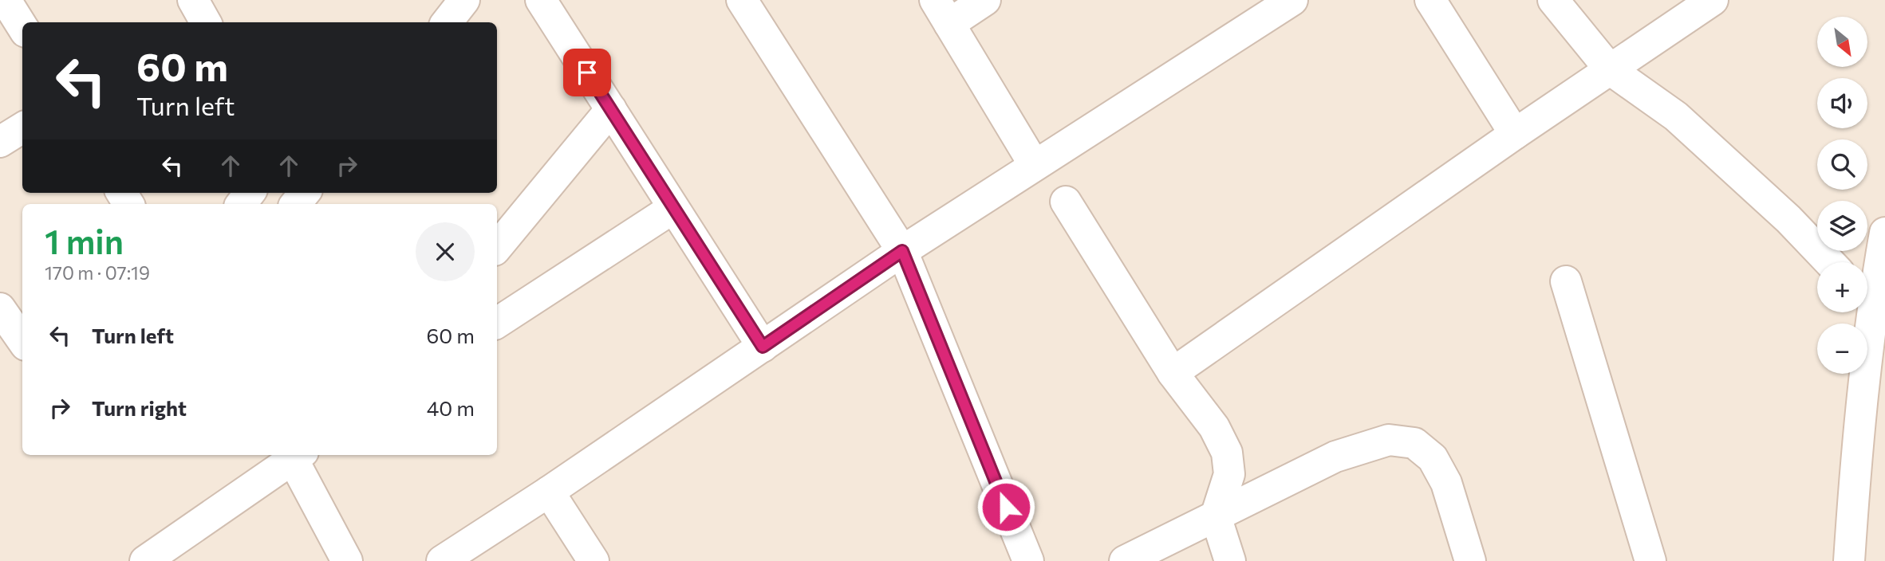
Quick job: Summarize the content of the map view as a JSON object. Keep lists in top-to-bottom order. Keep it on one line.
{"north":"bottom right","page":{"map_buttons":["+","−"],"turn":["60 m","Turn left"],"heading":["1 min","170 m · 07:19"],"list":[{"name":"Turn left","value":"60 m"},{"name":"Turn right","value":"40 m"}]}}
